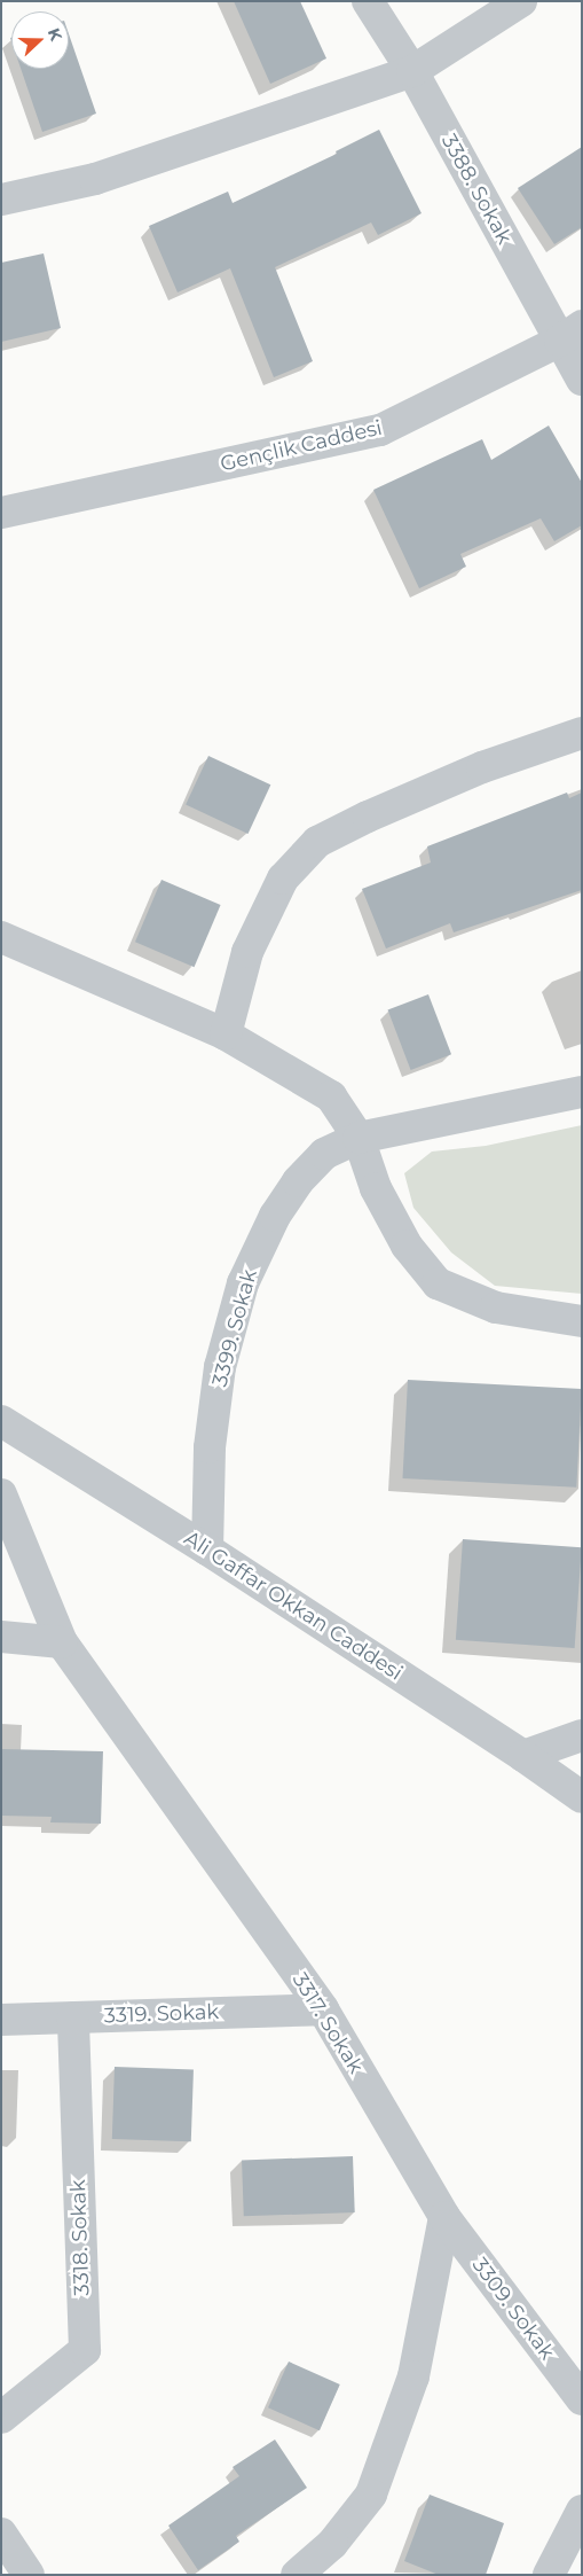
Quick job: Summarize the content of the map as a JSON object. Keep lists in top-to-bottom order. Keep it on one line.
{"streets":{"street":["3388. Sokak","Gençlik Caddesi","3399. Sokak","Ali Gaffar Okkan Caddesi","3319. Sokak","3317. Sokak","3318. Sokak","3309. Sokak"]},"crossings":[["3388. Sokak","Gençlik Caddesi"],["3399. Sokak","Ali Gaffar Okkan Caddesi"],["3319. Sokak","3317. Sokak"],["3319. Sokak","3318. Sokak"],["3317. Sokak","3309. Sokak"]],"north":"right"}
